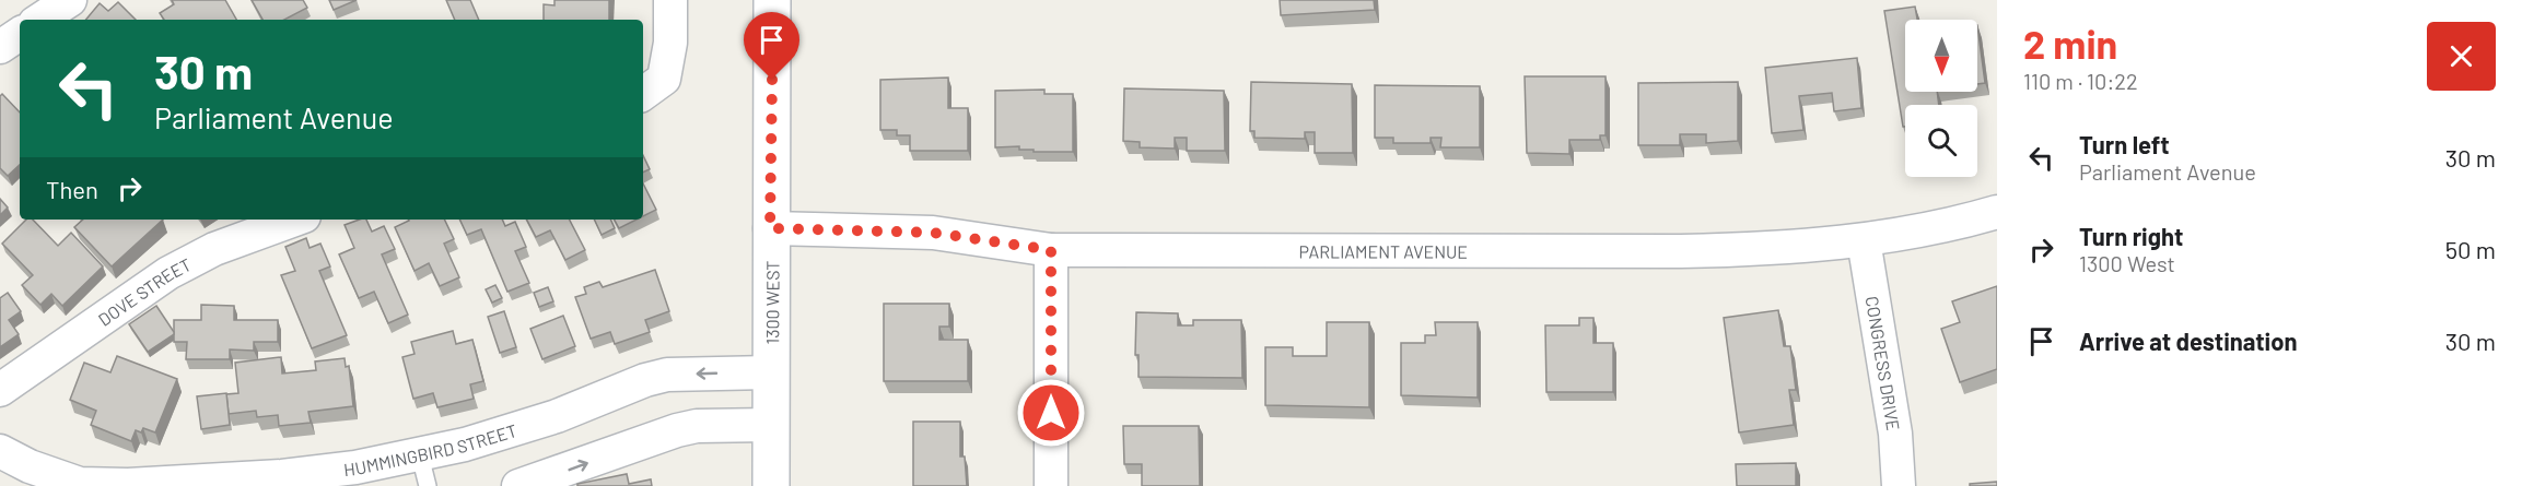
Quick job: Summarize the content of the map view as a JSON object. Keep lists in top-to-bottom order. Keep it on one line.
{"streets":{"street":["PARLIAMENT AVENUE","DOVE STREET","1300 WEST","CONGRESS DRIVE","HUMMINGBIRD STREET"]},"crossings":[["PARLIAMENT AVENUE","1300 WEST"],["PARLIAMENT AVENUE","CONGRESS DRIVE"],["1300 WEST","HUMMINGBIRD STREET"]],"north":"bottom","page":{"heading":["2 min","110 m · 10:22"],"turn":["30 m","Parliament Avenue"],"list":[{"name":"Turn left","note":"Parliament Avenue","value":"30 m"},{"name":"Turn right","note":"1300 West","value":"50 m"},{"name":"Arrive at destination","value":"30 m"}],"then":"Then"}}
